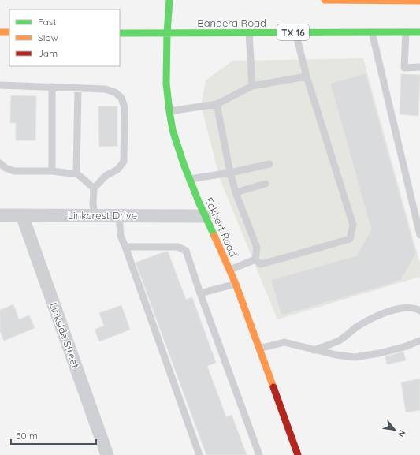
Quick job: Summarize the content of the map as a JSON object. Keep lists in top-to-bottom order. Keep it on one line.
{"streets":{"main road":["Bandera Road","TX 16","Eckhert Road"],"street":["Linkcrest Drive","Linkside Street"]},"crossings":[["Bandera Road","Eckhert Road"],["Linkcrest Drive","Eckhert Road"],["Linkcrest Drive","Linkside Street"]],"legend":["Fast","Slow","Jam"],"scale_bar":"50 m","north":"bottom right"}
